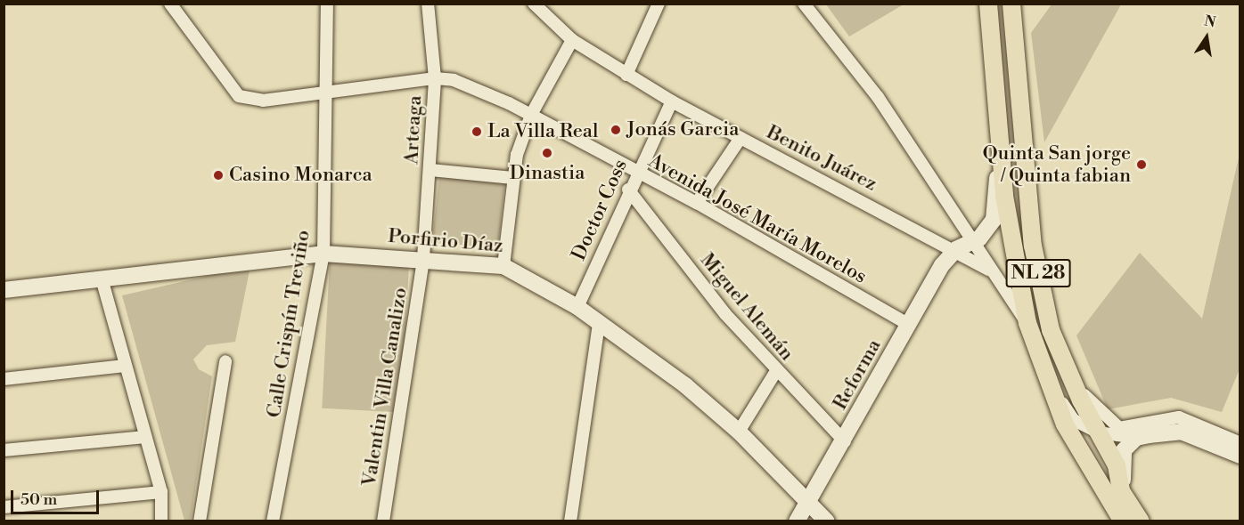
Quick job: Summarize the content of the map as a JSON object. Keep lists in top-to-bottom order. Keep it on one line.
{"streets":{"main road":["NL 28"],"street":["Arteaga","Benito Juárez","Doctor Coss","Avenida José María Morelos","Porfirio Díaz","Miguel Alemán","Calle Crispín Treviño","Reforma","Valentin Villa Canalizo"]},"crossings":[["Arteaga","Avenida José María Morelos"],["Arteaga","Porfirio Díaz"],["Arteaga","Valentin Villa Canalizo"],["Benito Juárez","Doctor Coss"],["Benito Juárez","Reforma"],["Doctor Coss","Avenida José María Morelos"],["Doctor Coss","Porfirio Díaz"],["Doctor Coss","Miguel Alemán"],["Avenida José María Morelos","Calle Crispín Treviño"],["Avenida José María Morelos","Reforma"],["Porfirio Díaz","Calle Crispín Treviño"],["Porfirio Díaz","Reforma"],["Porfirio Díaz","Valentin Villa Canalizo"],["NL 28","Reforma"],["Miguel Alemán","Reforma"]],"places":["Jonás Garcia","La Villa Real","Dinastia","Quinta San jorge / Quinta fabian","Casino Monarca"],"scale_bar":"50 m","north":"top"}
